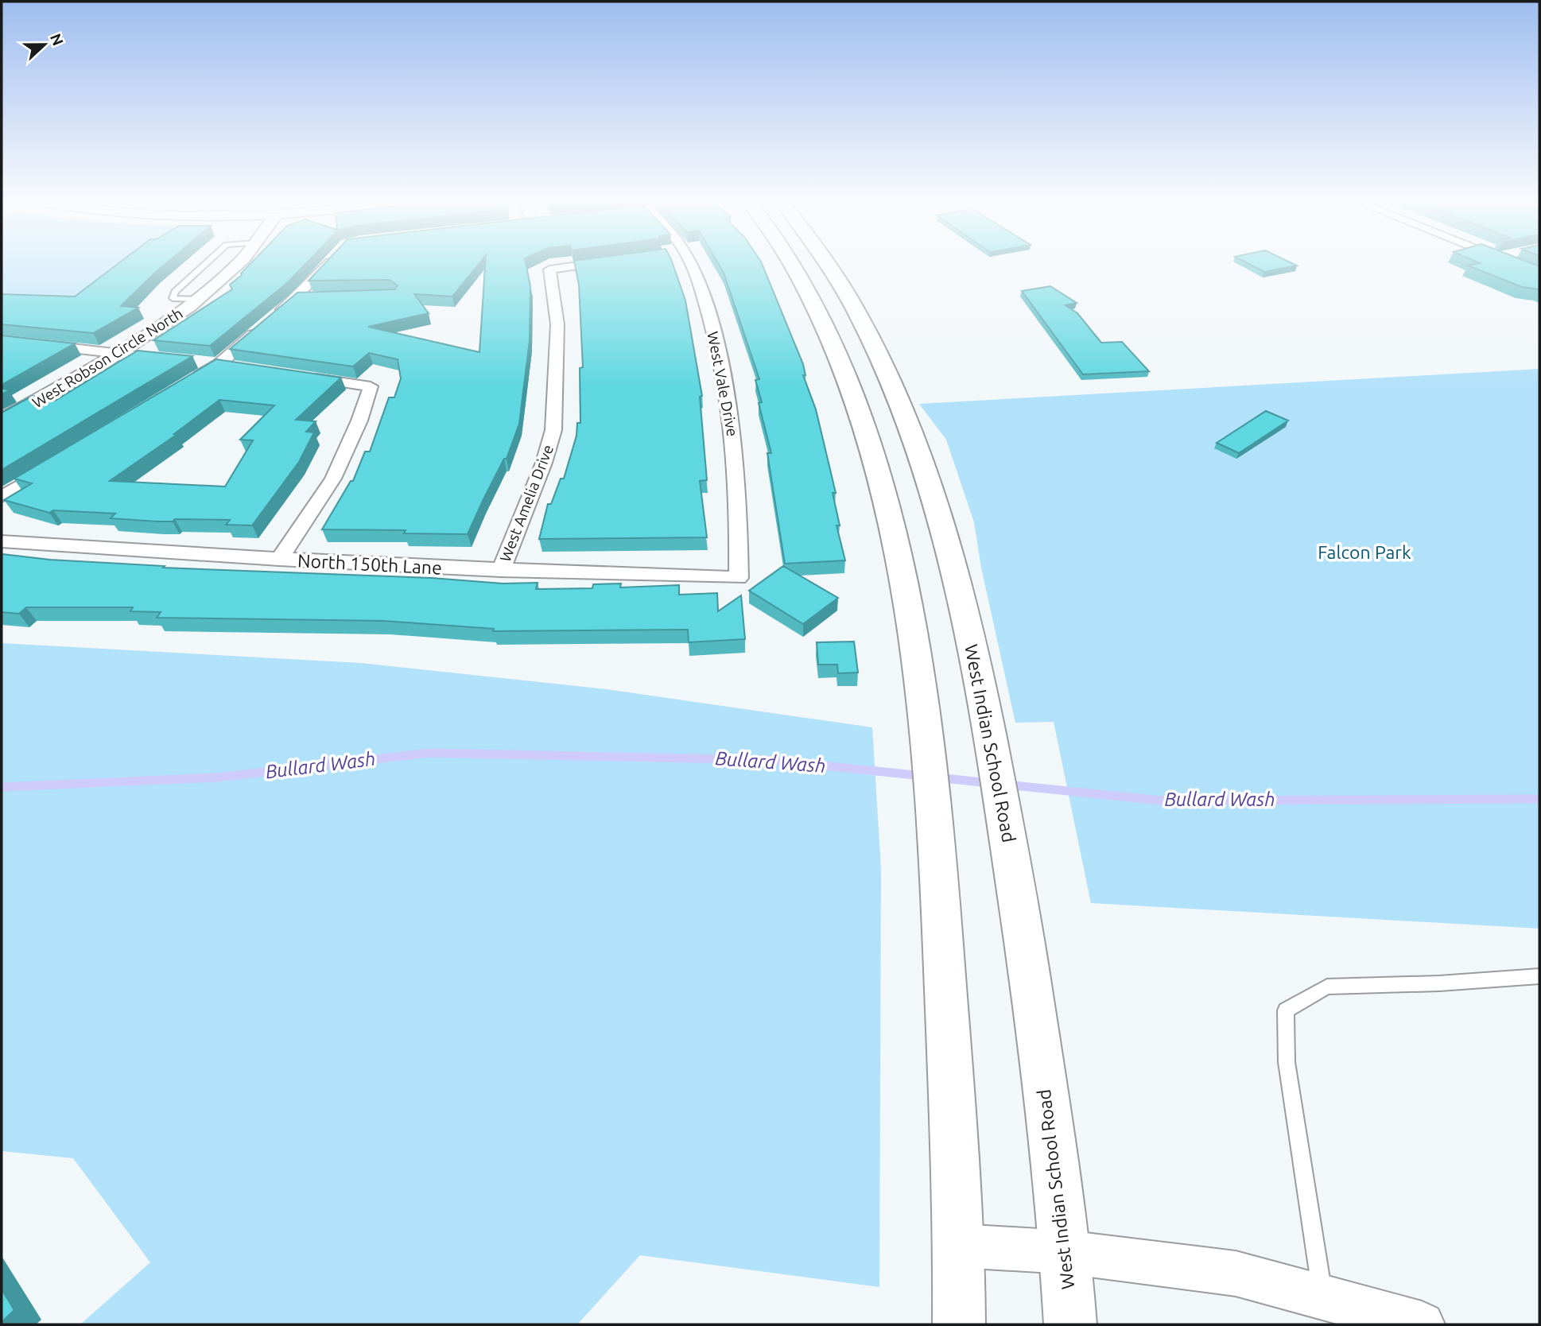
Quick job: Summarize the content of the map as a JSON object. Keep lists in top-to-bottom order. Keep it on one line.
{"streets":{"main road":["West Indian School Road"],"street":["West Robson Circle North","West Vale Drive","West Amelia Drive","North 150th Lane"]},"crossings":[["West Vale Drive","North 150th Lane"],["West Amelia Drive","North 150th Lane"]],"water":["Bullard Wash"],"parks":["Falcon Park"],"north":"right"}
